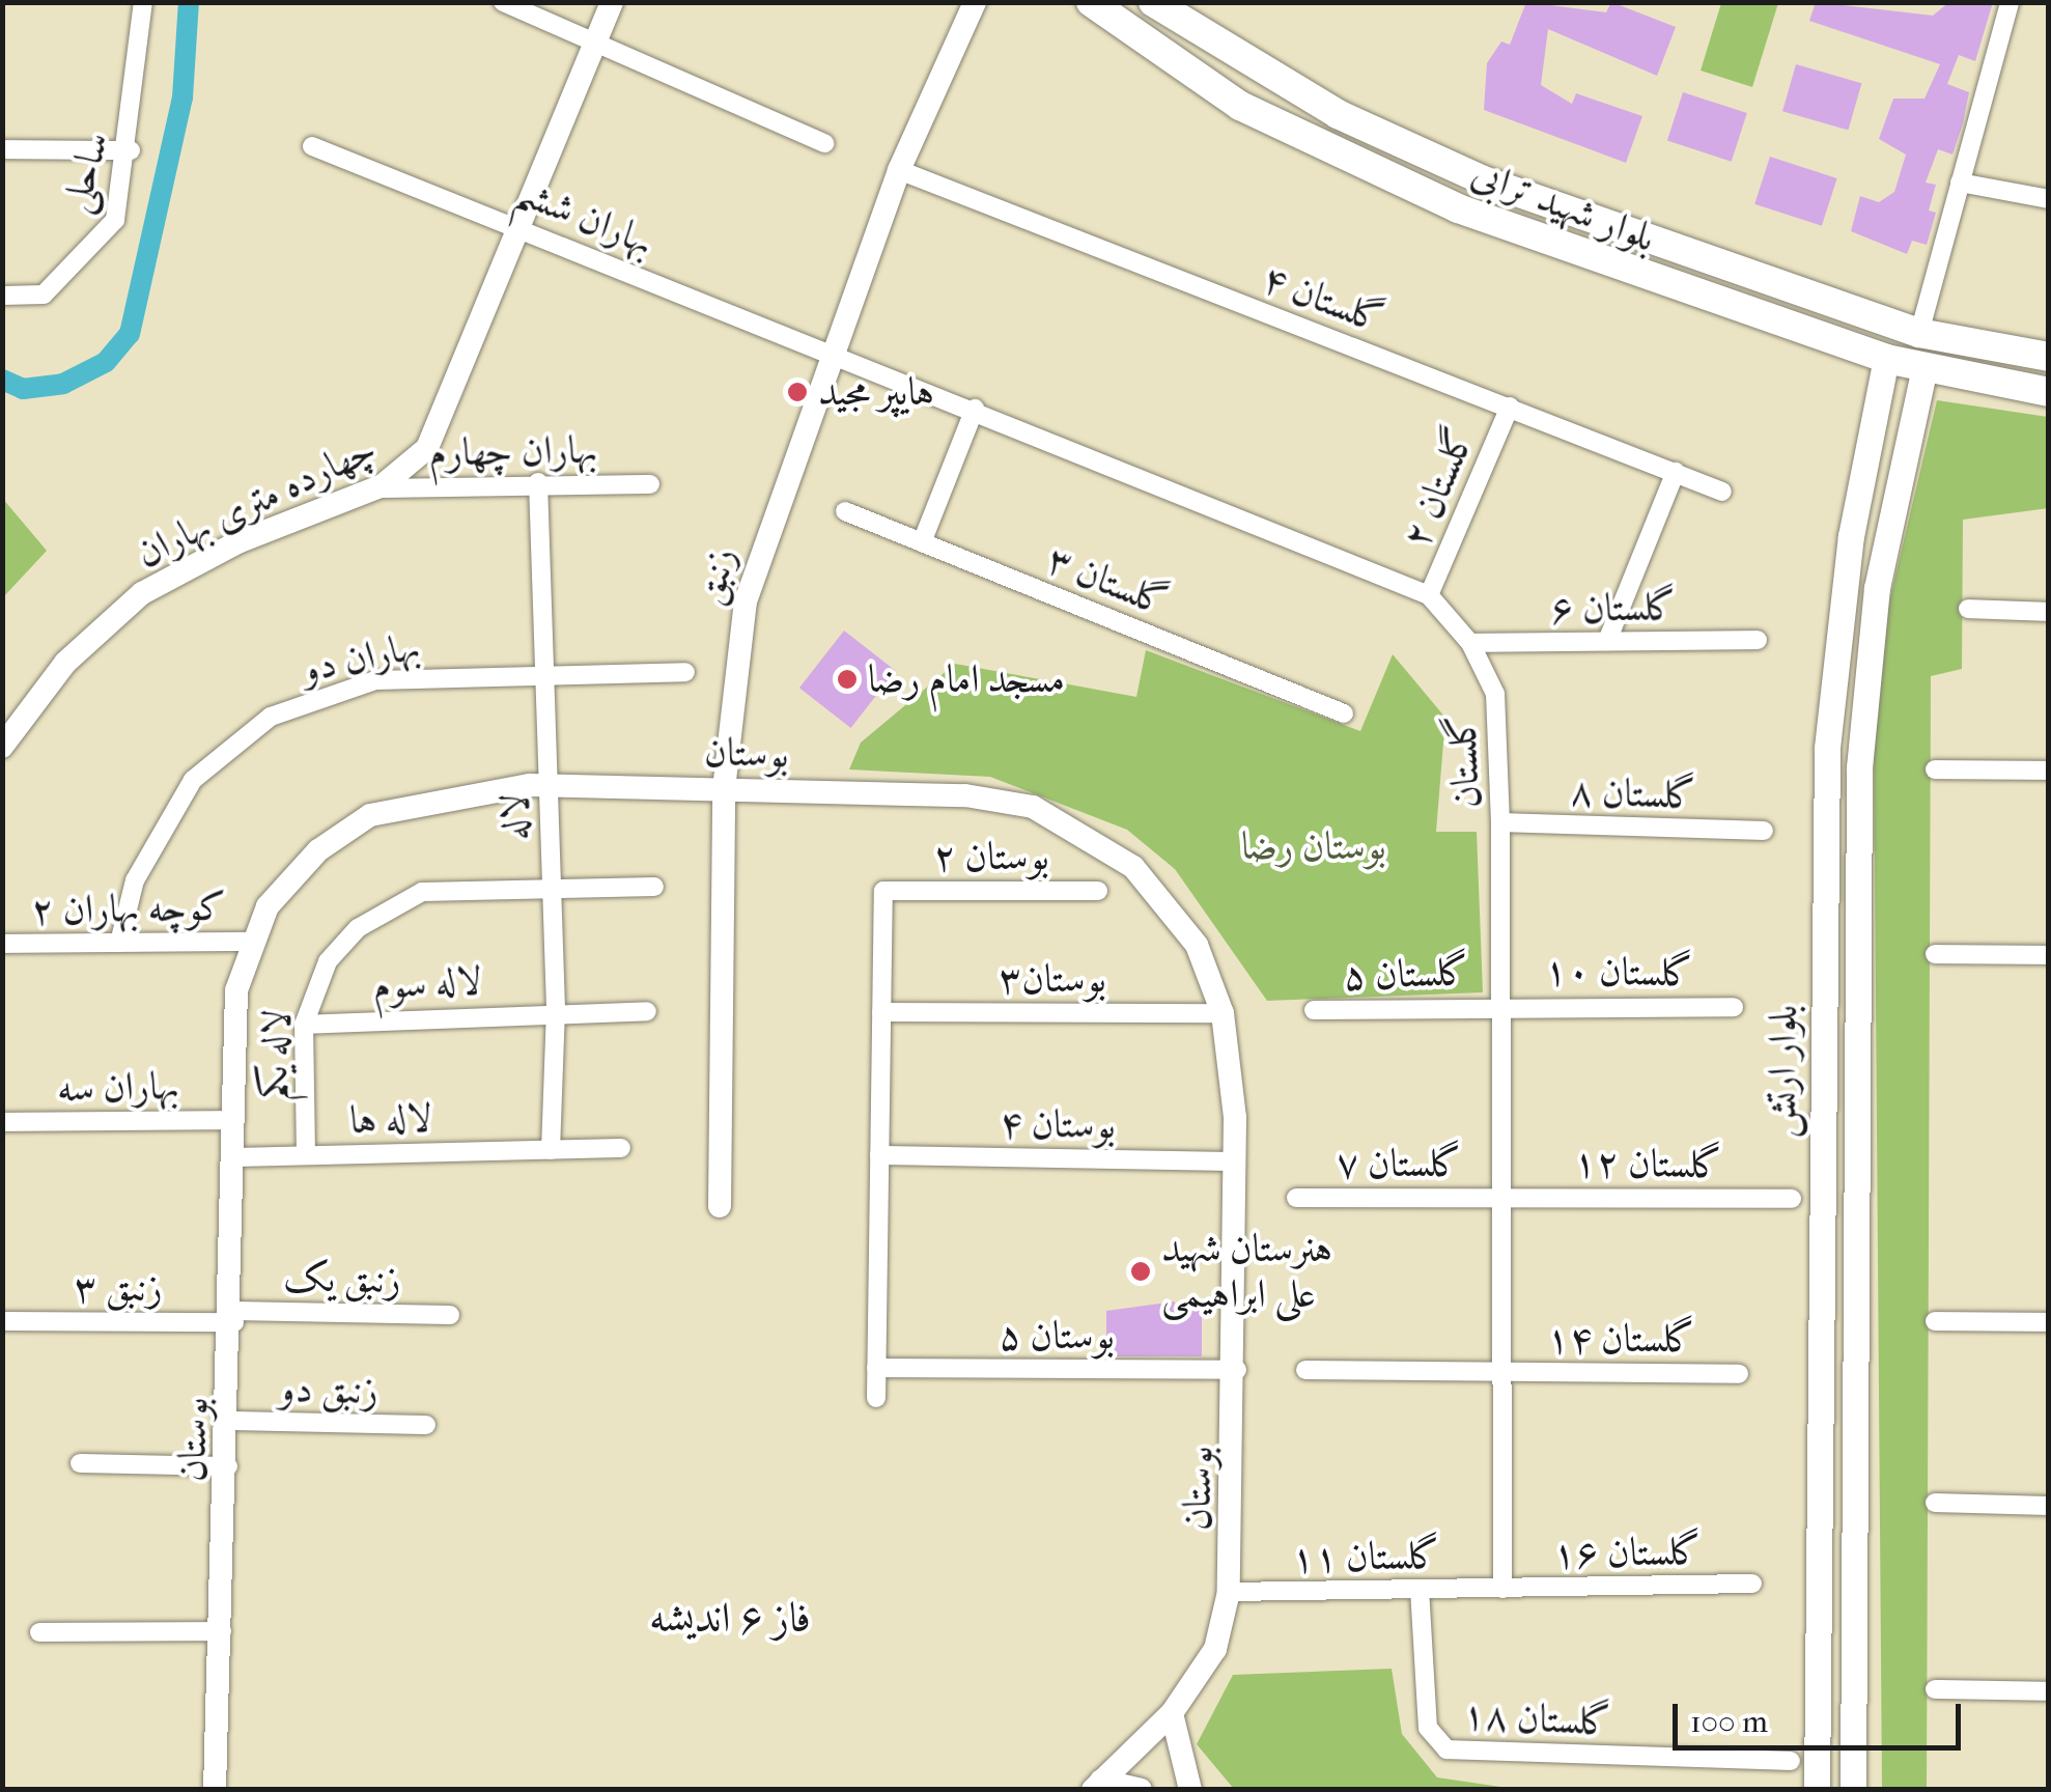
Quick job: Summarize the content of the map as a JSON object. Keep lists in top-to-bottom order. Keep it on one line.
{"streets":{"main road":["بلوار شهید ترابی","بلوار ارتش"],"street":["ساحلی","بهاران ششم","گلستان ۴","بهاران چهارم","گلستان ۲","چهارده متری بهاران","زنبق","گلستان ۳","گلستان ۶","بهاران دو","بوستان","گلستان","گلستان ۸","لاله","بوستان ۲","کوچه بهاران ۲","گلستان ۱۰","گلستان ۵","بوستان۳","لاله سوم","لاله یکم","بهاران سه","لاله ها","بوستان ۴","گلستان ۷","گلستان ۱۲","زنبق یک","زنبق ۳","بوستان ۵","گلستان ۱۴","زنبق دو","گلستان ۱۶","گلستان ۱۱","گلستان ۱۸"]},"crossings":[["بلوار شهید ترابی","بلوار ارتش"],["بهاران ششم","چهارده متری بهاران"],["بهاران ششم","زنبق"],["بهاران ششم","گلستان"],["گلستان ۴","گلستان ۲"],["گلستان ۴","زنبق"],["بهاران چهارم","چهارده متری بهاران"],["بهاران چهارم","لاله"],["گلستان ۲","گلستان"],["زنبق","بوستان"],["زنبق","گلستان"],["گلستان ۶","گلستان"],["بهاران دو","لاله"],["بهاران دو","کوچه بهاران ۲"],["بوستان","لاله"],["بوستان","کوچه بهاران ۲"],["بوستان","بوستان۳"],["بوستان","بهاران سه"],["بوستان","لاله ها"],["بوستان","بوستان ۴"],["بوستان","زنبق یک"],["بوستان","زنبق ۳"],["بوستان","بوستان ۵"],["بوستان","زنبق دو"],["بوستان","گلستان ۱۱"],["گلستان","گلستان ۸"],["گلستان","گلستان ۱۰"],["گلستان","گلستان ۵"],["گلستان","گلستان ۷"],["گلستان","گلستان ۱۲"],["گلستان","گلستان ۱۴"],["گلستان","گلستان ۱۶"],["گلستان","گلستان ۱۱"],["لاله","لاله سوم"],["لاله","لاله یکم"],["لاله","لاله ها"],["بوستان ۲","بوستان۳"],["گلستان ۱۰","گلستان ۵"],["لاله سوم","لاله یکم"],["لاله یکم","لاله ها"],["بلوار ارتش","گلستان ۱۲"],["گلستان ۷","گلستان ۱۲"],["زنبق یک","زنبق ۳"],["گلستان ۱۶","گلستان ۱۱"],["گلستان ۱۱","گلستان ۱۸"]],"districts":["فاز ۶ اندیشه"],"parks":["بوستان رضا"],"places":["هایپر مجید","مسجد امام رضا","هنرستان شهید علی ابراهیمی"],"scale_bar":"100 m"}
